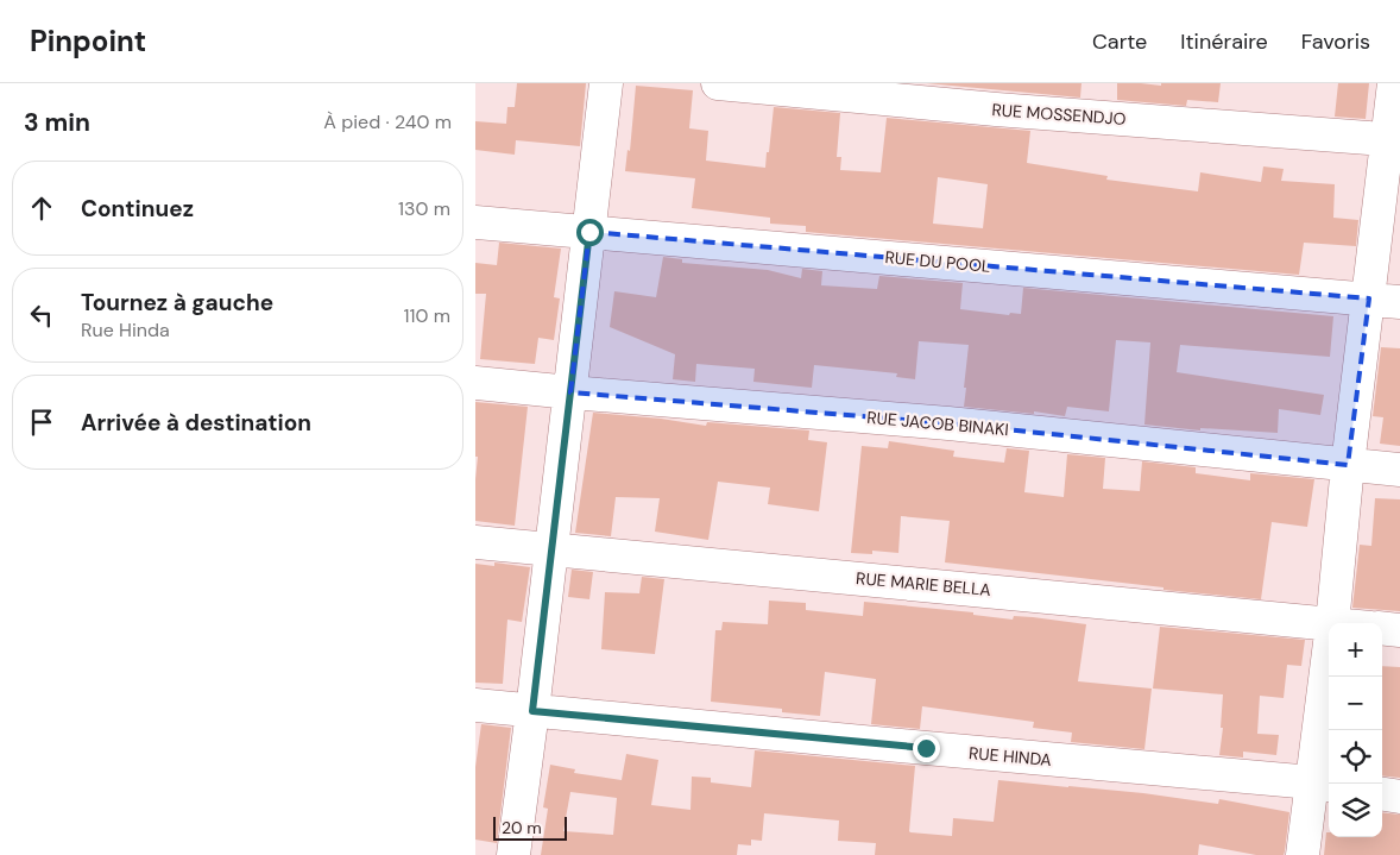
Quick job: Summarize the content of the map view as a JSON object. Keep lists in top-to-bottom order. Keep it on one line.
{"streets":{"street":["RUE MOSSENDJO","RUE DU POOL","RUE JACOB BINAKI","RUE MARIE BELLA","RUE HINDA"]},"scale_bar":"20 m","page":{"header":"Pinpoint","nav":["Carte","Itinéraire","Favoris"],"heading":["3 min","À pied · 240 m"],"list":[["Continuez","130 m"],["Tournez à gauche","Rue Hinda","110 m"],"Arrivée à destination"],"map_buttons":["+","−"],"scale":"20 m"}}
